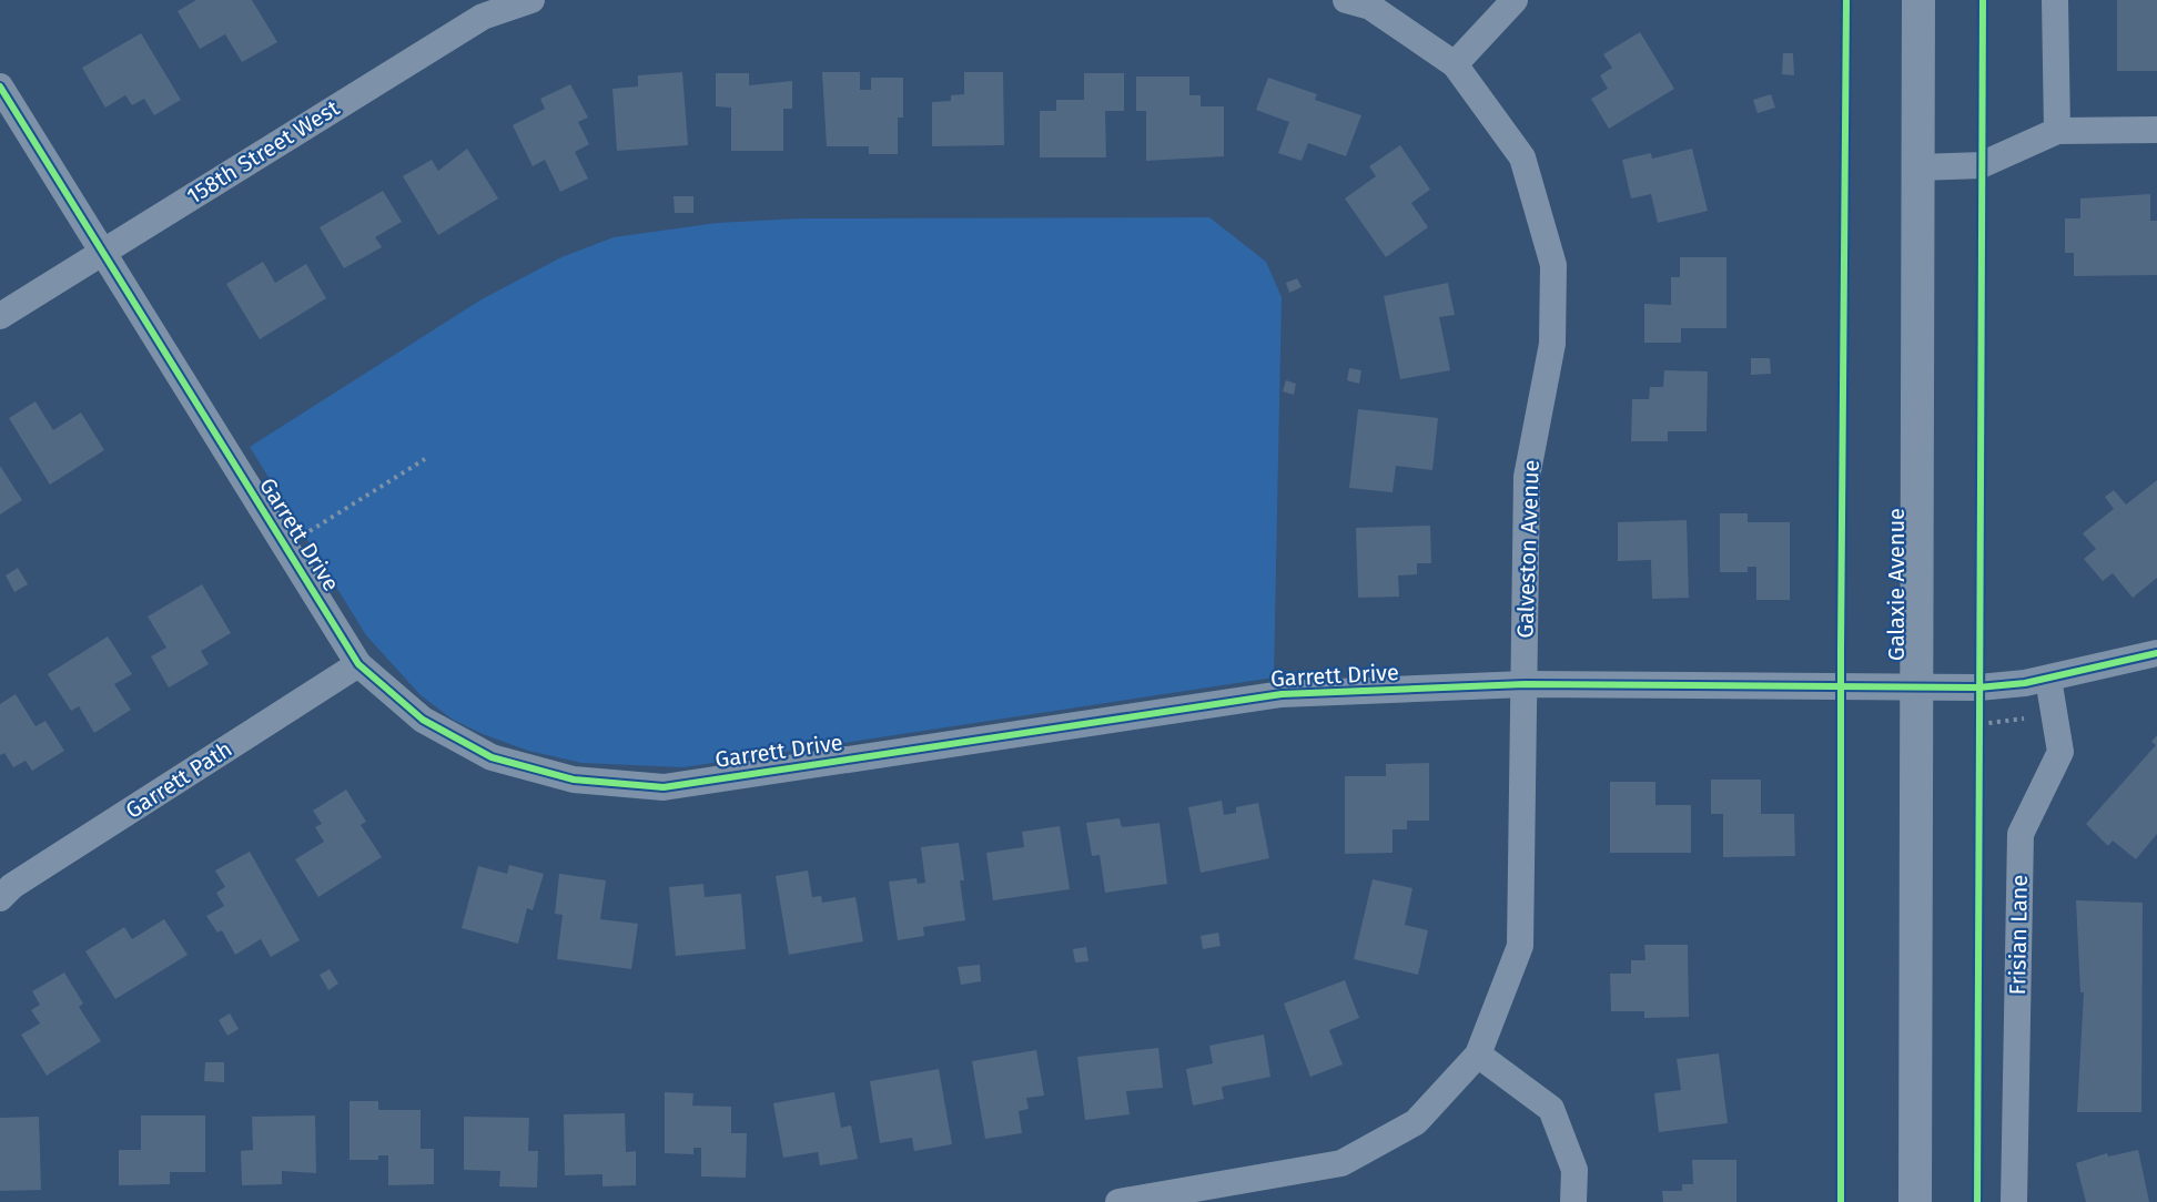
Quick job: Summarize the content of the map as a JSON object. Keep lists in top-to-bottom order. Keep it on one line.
{"streets":{"street":["158th Street West","Garrett Drive","Galveston Avenue","Galaxie Avenue","Garrett Path","Frisian Lane"]},"crossings":[["158th Street West","Garrett Drive"],["Garrett Drive","Galveston Avenue"],["Garrett Drive","Galaxie Avenue"],["Garrett Drive","Garrett Path"]]}
